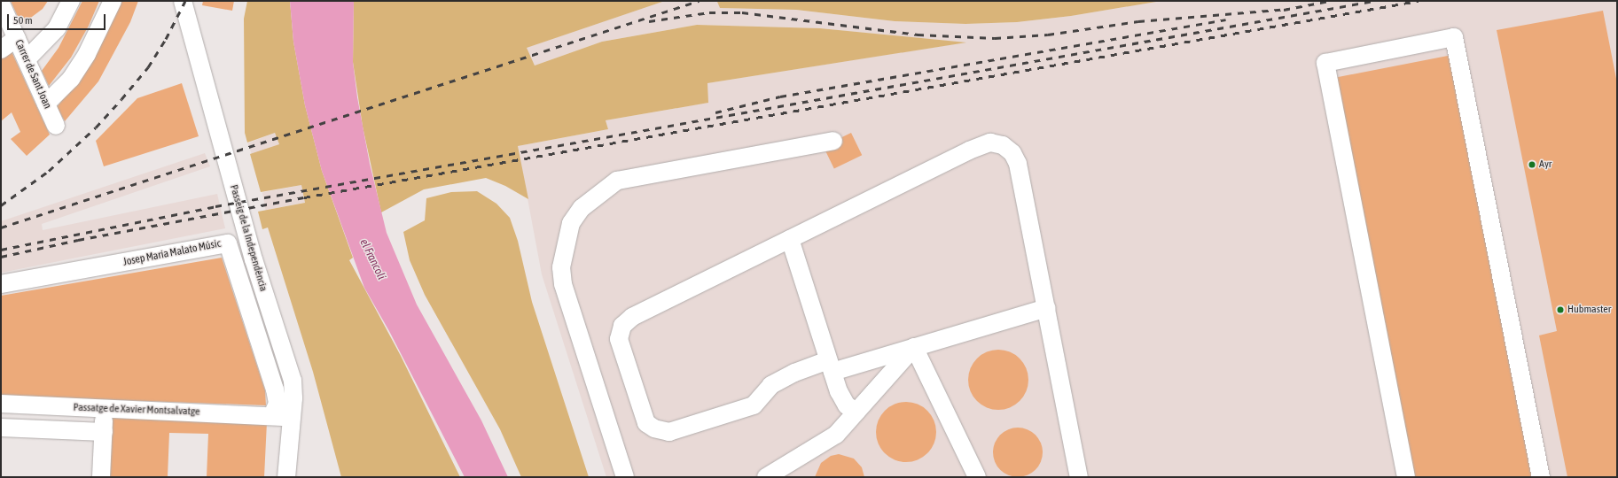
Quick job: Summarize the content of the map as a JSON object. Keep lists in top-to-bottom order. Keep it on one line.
{"streets":{"street":["Carrer de Sant Joan","Passeig de la Independència","Josep Maria Malato Músic","Passatge de Xavier Montsalvatge"]},"crossings":[["Passeig de la Independència","Passatge de Xavier Montsalvatge"],["Josep Maria Malato Músic","Passatge de Xavier Montsalvatge"]],"water":["el Francolí"],"places":["Ayr","Hubmaster"],"scale_bar":"50 m"}
